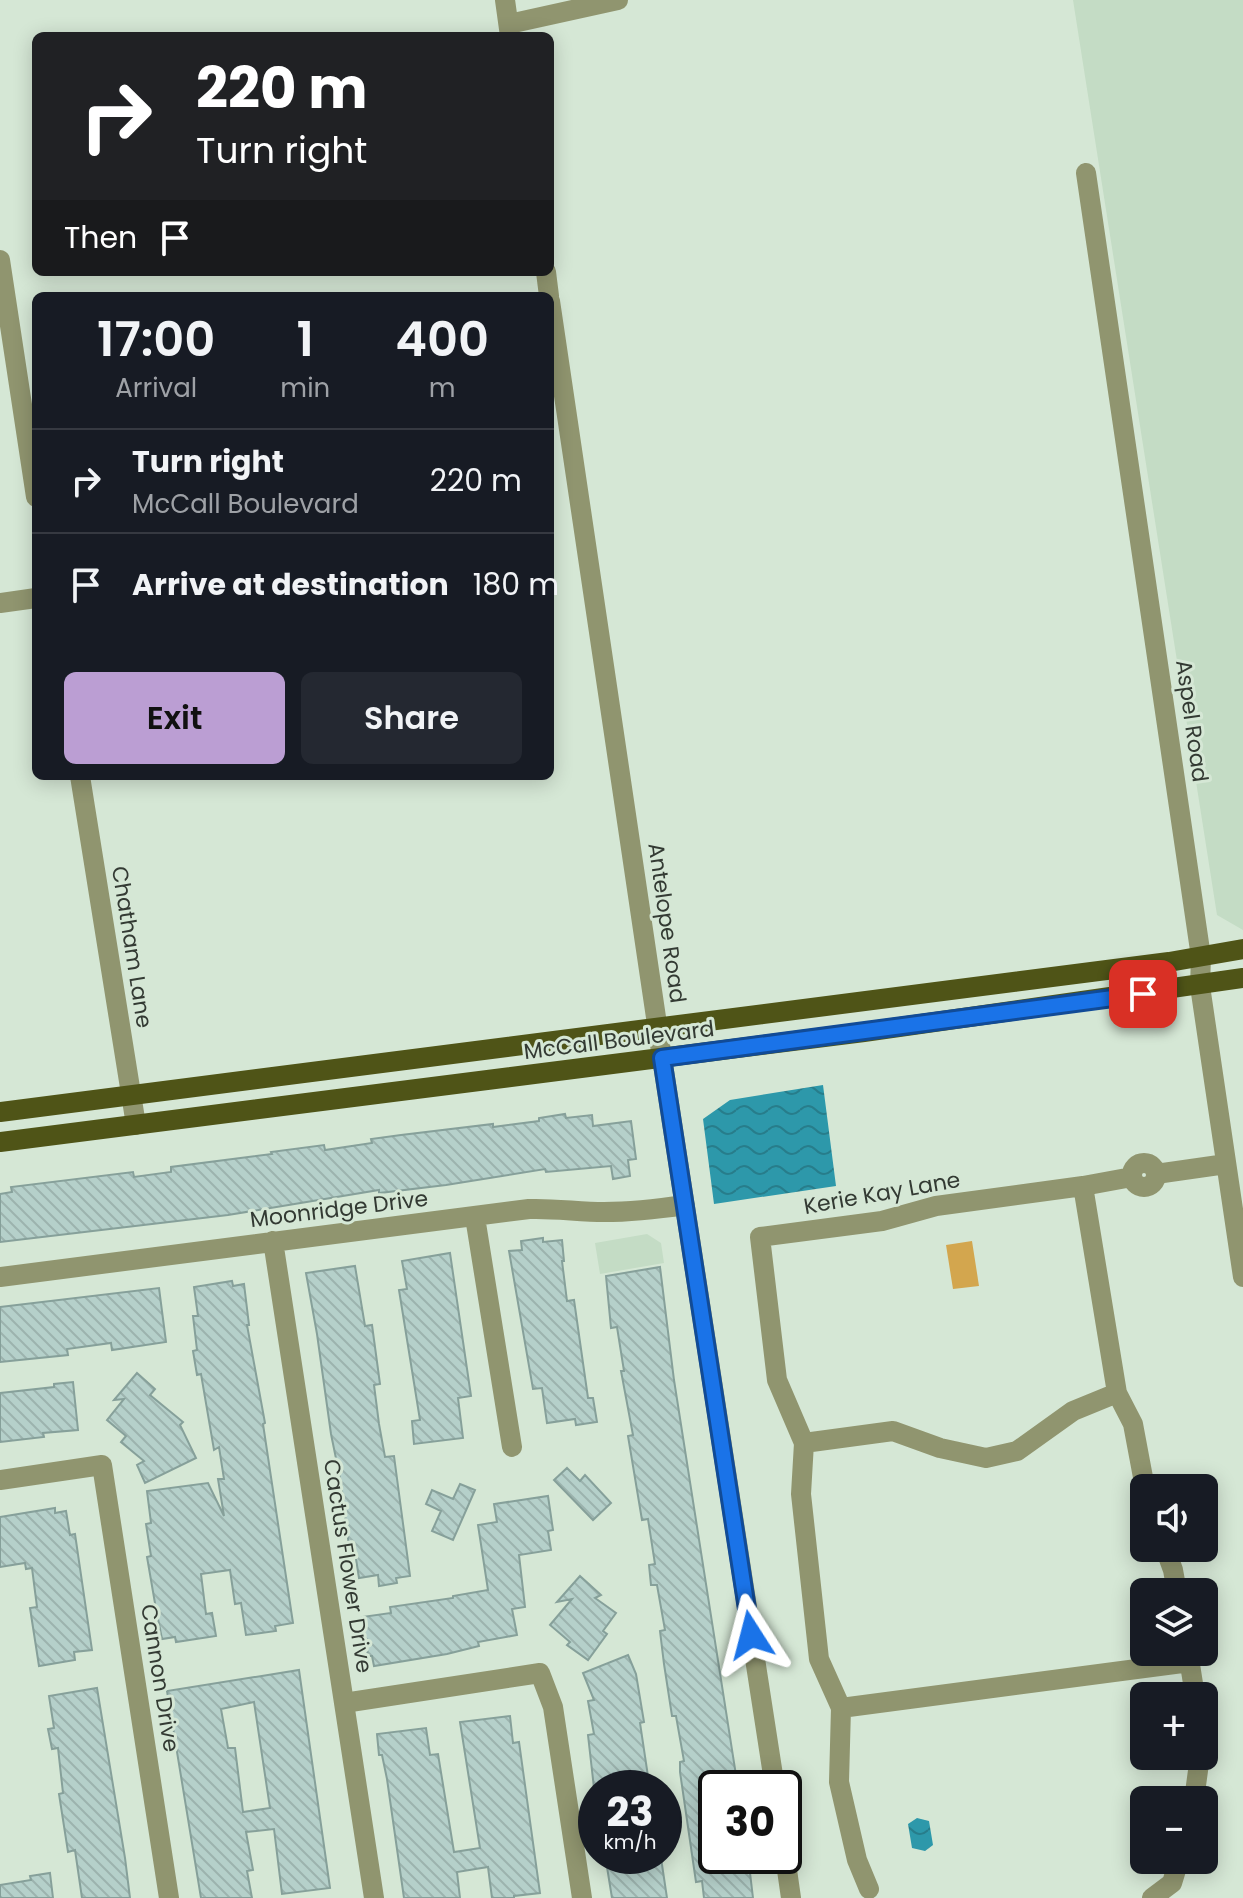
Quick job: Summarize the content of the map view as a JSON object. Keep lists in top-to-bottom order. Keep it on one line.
{"streets":{"main road":["McCall Boulevard"],"street":["Aspel Road","Antelope Road","Chatham Lane","Kerie Kay Lane","Moonridge Drive","Cactus Flower Drive","Cannon Drive"]},"crossings":[["Aspel Road","McCall Boulevard"],["Antelope Road","McCall Boulevard"],["Antelope Road","Moonridge Drive"],["Chatham Lane","McCall Boulevard"],["Moonridge Drive","Cactus Flower Drive"]],"page":{"turn":["220 m","Turn right"],"then":"Then","eta":["17:00","Arrival","1","min","400","m"],"list":[{"name":"Turn right","note":"McCall Boulevard","value":"220 m"},{"name":"Arrive at destination","value":"180 m"}],"buttons":["Exit","Share"],"map_buttons":["+","−"],"speed":"23 km/h","limit":"30"}}
